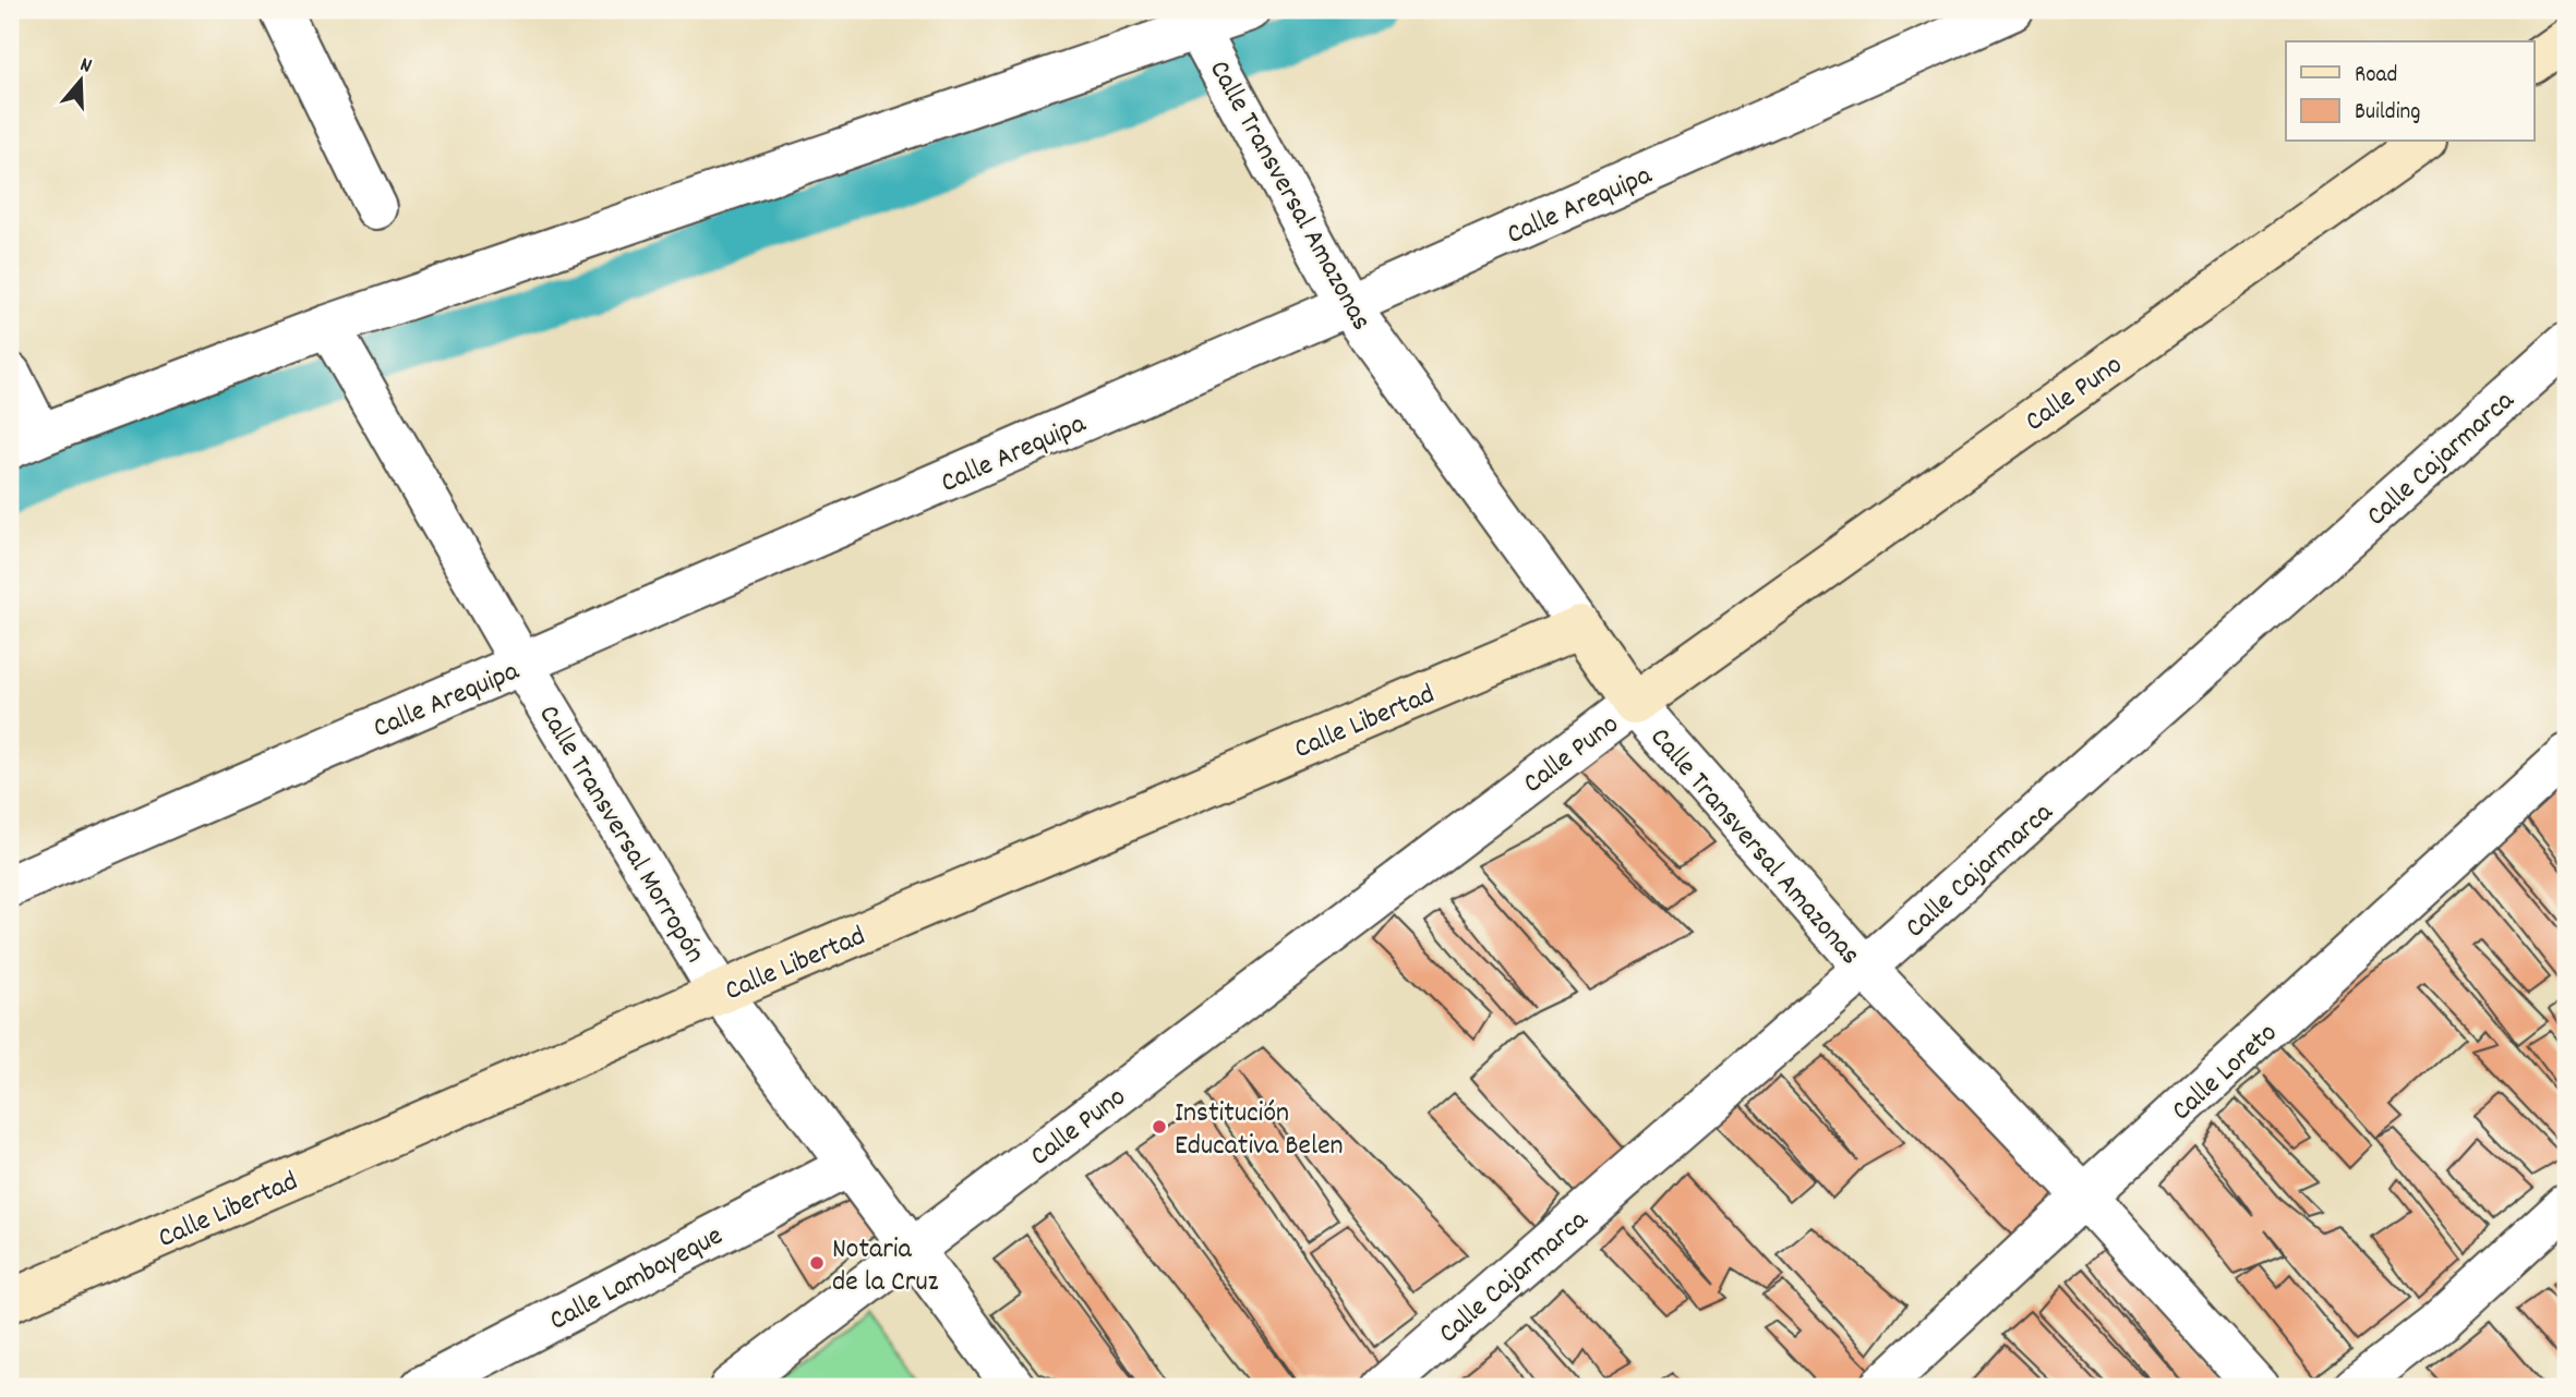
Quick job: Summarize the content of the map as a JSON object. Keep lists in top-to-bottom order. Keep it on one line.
{"streets":{"main road":["Calle Transversal Amazonas","Calle Puno","Calle Libertad"],"street":["Calle Arequipa","Calle Cajarmarca","Calle Transversal Morropón","Calle Loreto","Calle Lambayeque"]},"crossings":[["Calle Transversal Amazonas","Calle Arequipa"],["Calle Transversal Amazonas","Calle Puno"],["Calle Transversal Amazonas","Calle Cajarmarca"],["Calle Transversal Amazonas","Calle Libertad"],["Calle Transversal Amazonas","Calle Loreto"],["Calle Arequipa","Calle Transversal Morropón"],["Calle Puno","Calle Transversal Morropón"],["Calle Libertad","Calle Transversal Morropón"],["Calle Transversal Morropón","Calle Lambayeque"]],"places":["Institución Educativa Belen","Notaria de la Cruz"],"legend":["Road","Building"],"north":"top"}
